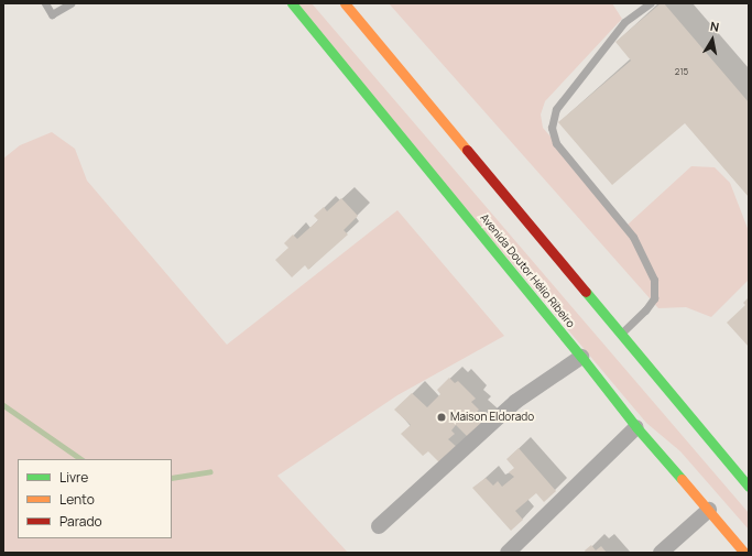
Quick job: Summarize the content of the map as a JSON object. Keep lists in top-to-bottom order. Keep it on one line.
{"streets":{"main road":["Avenida Doutor Hélio Ribeiro"]},"places":["Maison Eldorado"],"house_numbers":["215"],"legend":["Livre","Lento","Parado"],"north":"top"}
